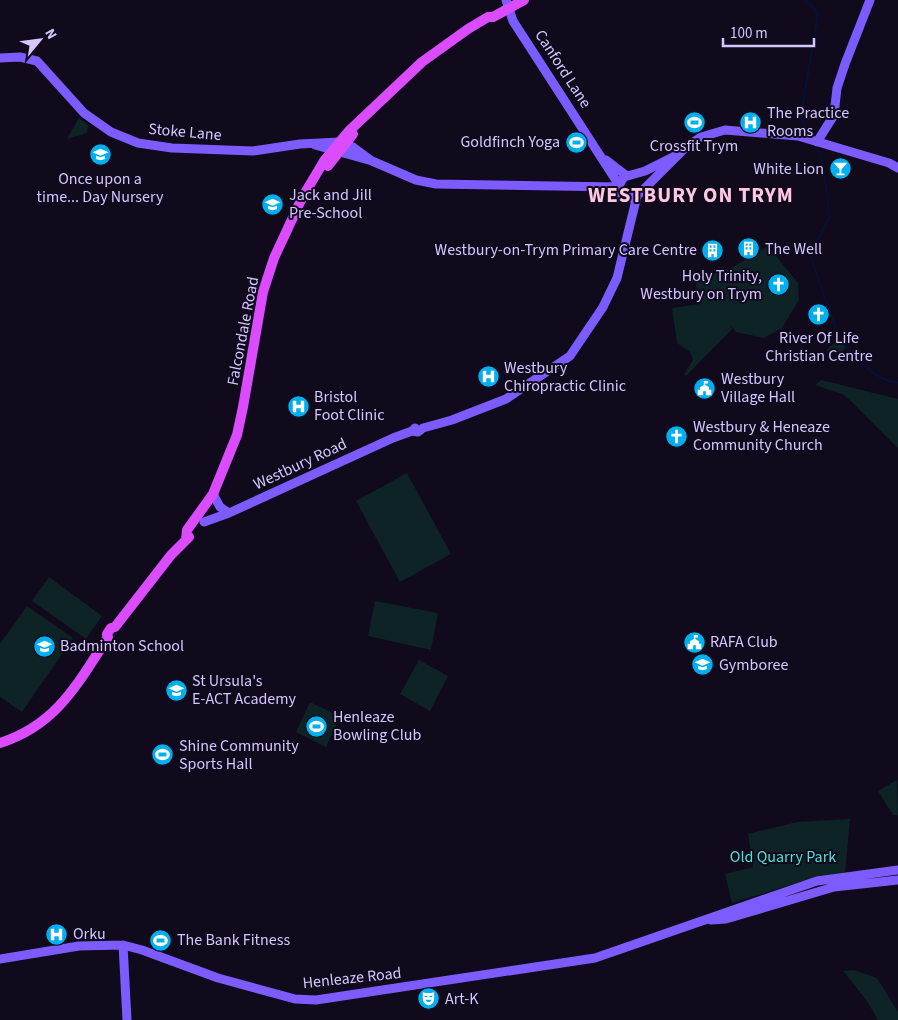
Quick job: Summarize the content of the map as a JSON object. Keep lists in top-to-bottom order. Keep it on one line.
{"streets":{"main road":["Canford Lane","Stoke Lane","Falcondale Road","Westbury Road","Henleaze Road"]},"crossings":[["Canford Lane","Stoke Lane"],["Canford Lane","Falcondale Road"],["Canford Lane","Westbury Road"],["Stoke Lane","Falcondale Road"],["Stoke Lane","Westbury Road"],["Falcondale Road","Westbury Road"]],"districts":["WESTBURY ON TRYM"],"parks":["Old Quarry Park"],"places":{"sports":["Crossfit Trym","Goldfinch Yoga","Henleaze Bowling Club","Shine Community Sports Hall","The Bank Fitness"],"hospital":["The Practice Rooms","Westbury Chiropractic Clinic","Bristol Foot Clinic","Orku"],"school or university":["Once upon a time... Day Nursery","Jack and Jill Pre-School","Badminton School","Gymboree","St Ursula's E-ACT Academy"],"bar":["White Lion"],"building":["The Well","Westbury-on-Trym Primary Care Centre"],"church":["Holy Trinity, Westbury on Trym","River Of Life Christian Centre","Westbury & Heneaze Community Church"],"public building":["Westbury Village Hall","RAFA Club"],"theatre":["Art-K"]},"scale_bar":"100 m","north":"top right"}
